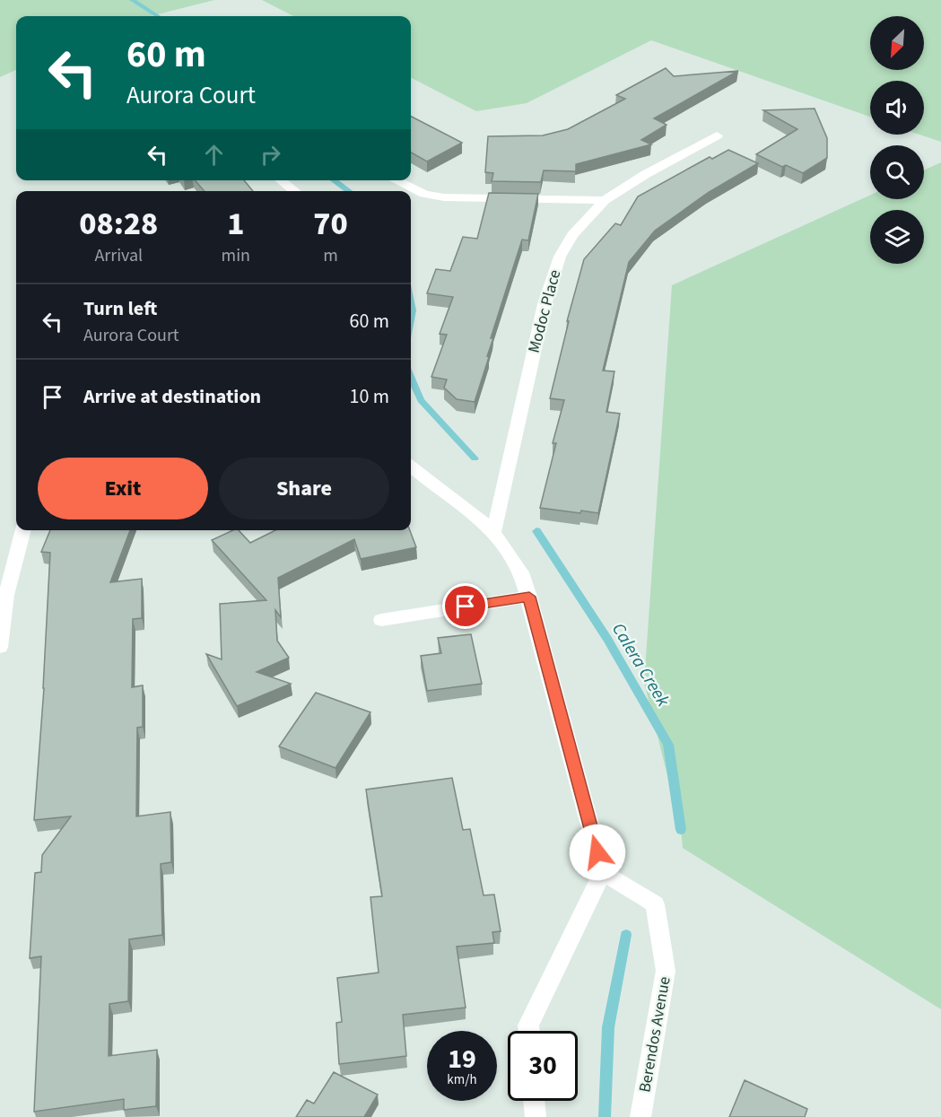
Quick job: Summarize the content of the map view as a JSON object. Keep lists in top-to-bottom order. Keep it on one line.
{"streets":{"street":["Modoc Place","Berendos Avenue"]},"water":["Calera Creek"],"north":"bottom left","page":{"turn":["60 m","Aurora Court"],"eta":["08:28","Arrival","1","min","70","m"],"list":[{"name":"Turn left","note":"Aurora Court","value":"60 m"},{"name":"Arrive at destination","value":"10 m"}],"buttons":["Exit","Share"],"speed":"19 km/h","limit":"30"}}
